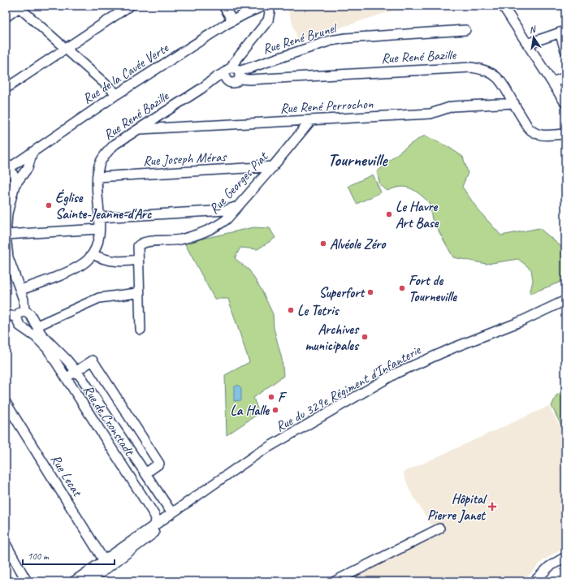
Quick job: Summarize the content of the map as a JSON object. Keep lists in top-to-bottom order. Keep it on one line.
{"streets":{"street":["Rue René Brunel","Rue René Bazille","Rue de la Cavée Verte","Rue René Perrochon","Rue Joseph Méras","Rue Georges Piat","Rue du 329e Régiment d'Infanterie","Rue de Cronstadt","Rue Lecat"]},"crossings":[["Rue René Brunel","Rue René Bazille"],["Rue René Bazille","Rue René Perrochon"],["Rue René Bazille","Rue Joseph Méras"],["Rue René Perrochon","Rue Georges Piat"],["Rue Joseph Méras","Rue Georges Piat"],["Rue du 329e Régiment d'Infanterie","Rue de Cronstadt"],["Rue du 329e Régiment d'Infanterie","Rue Lecat"]],"districts":["Tourneville"],"places":{"other":["Église Sainte-Jeanne-d'Arc","Le Havre Art Base","Alvéole Zéro","Fort de Tourneville","Superfort","Le Tetris","Archives municipales","F","La Halle"],"health":["Hôpital Pierre Janet"]},"scale_bar":"100 m","north":"top"}
